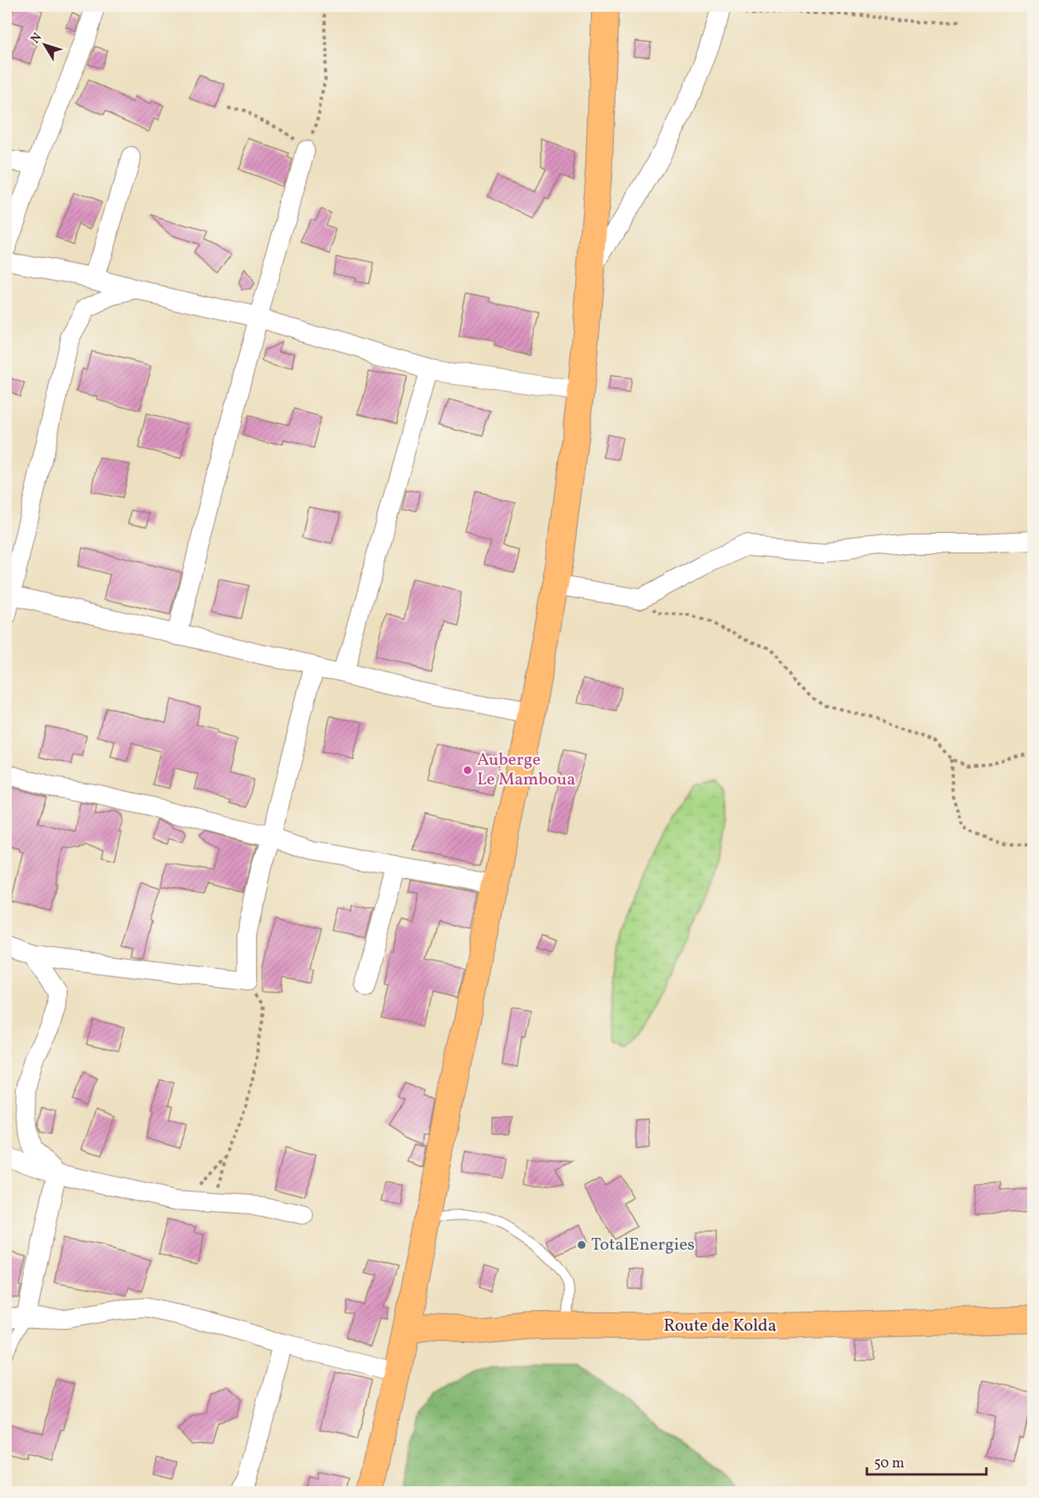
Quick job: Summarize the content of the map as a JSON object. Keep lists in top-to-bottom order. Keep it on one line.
{"streets":{"main road":["Route de Kolda"]},"places":["Auberge Le Mamboua","TotalEnergies"],"scale_bar":"50 m","north":"top left"}
